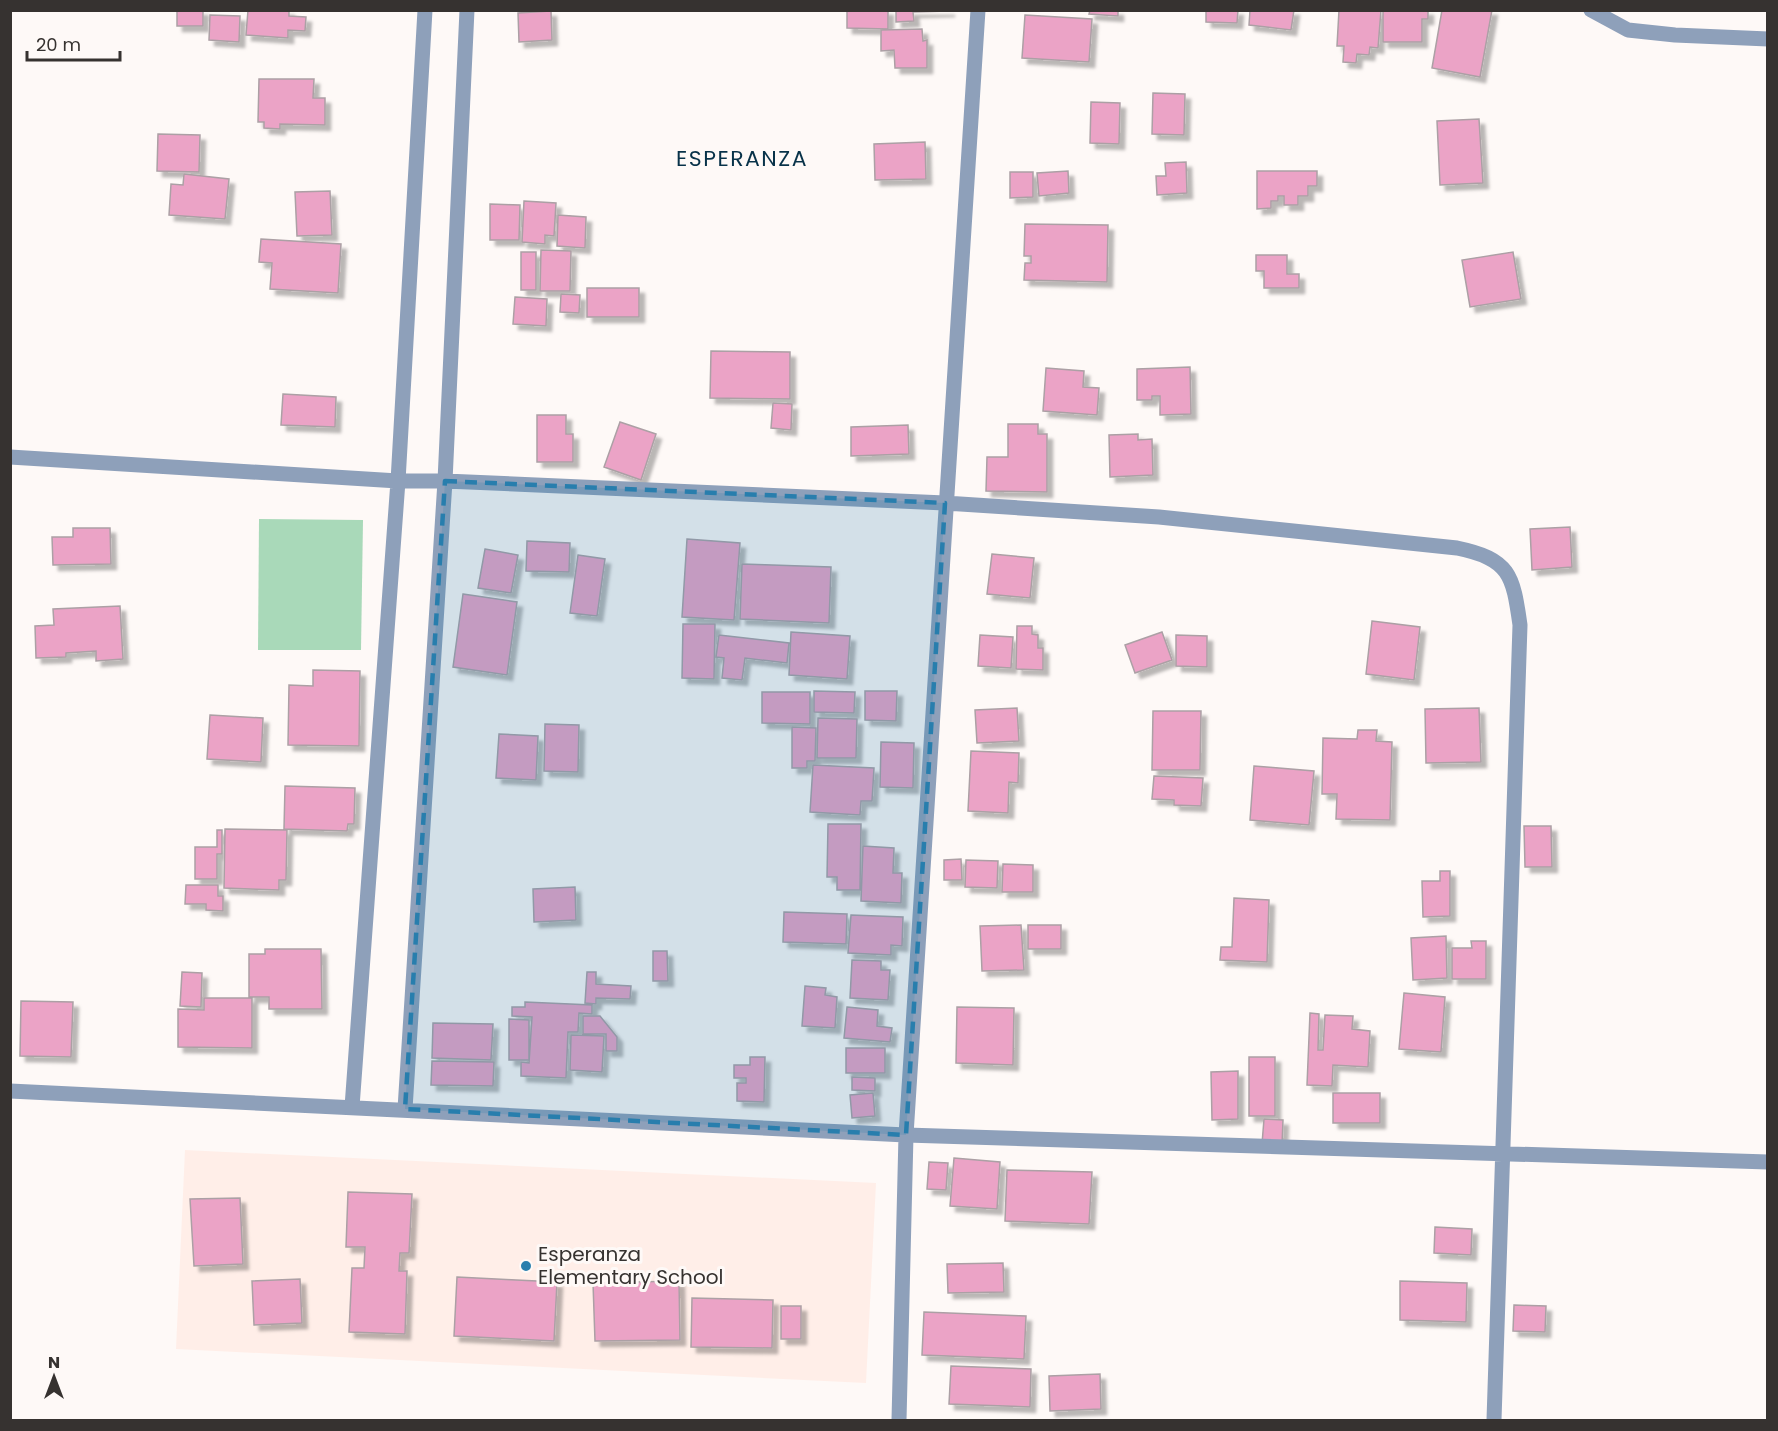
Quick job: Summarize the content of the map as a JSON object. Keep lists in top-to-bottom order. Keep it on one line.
{"districts":["ESPERANZA"],"places":["Esperanza Elementary School"],"scale_bar":"20 m","north":"top"}
